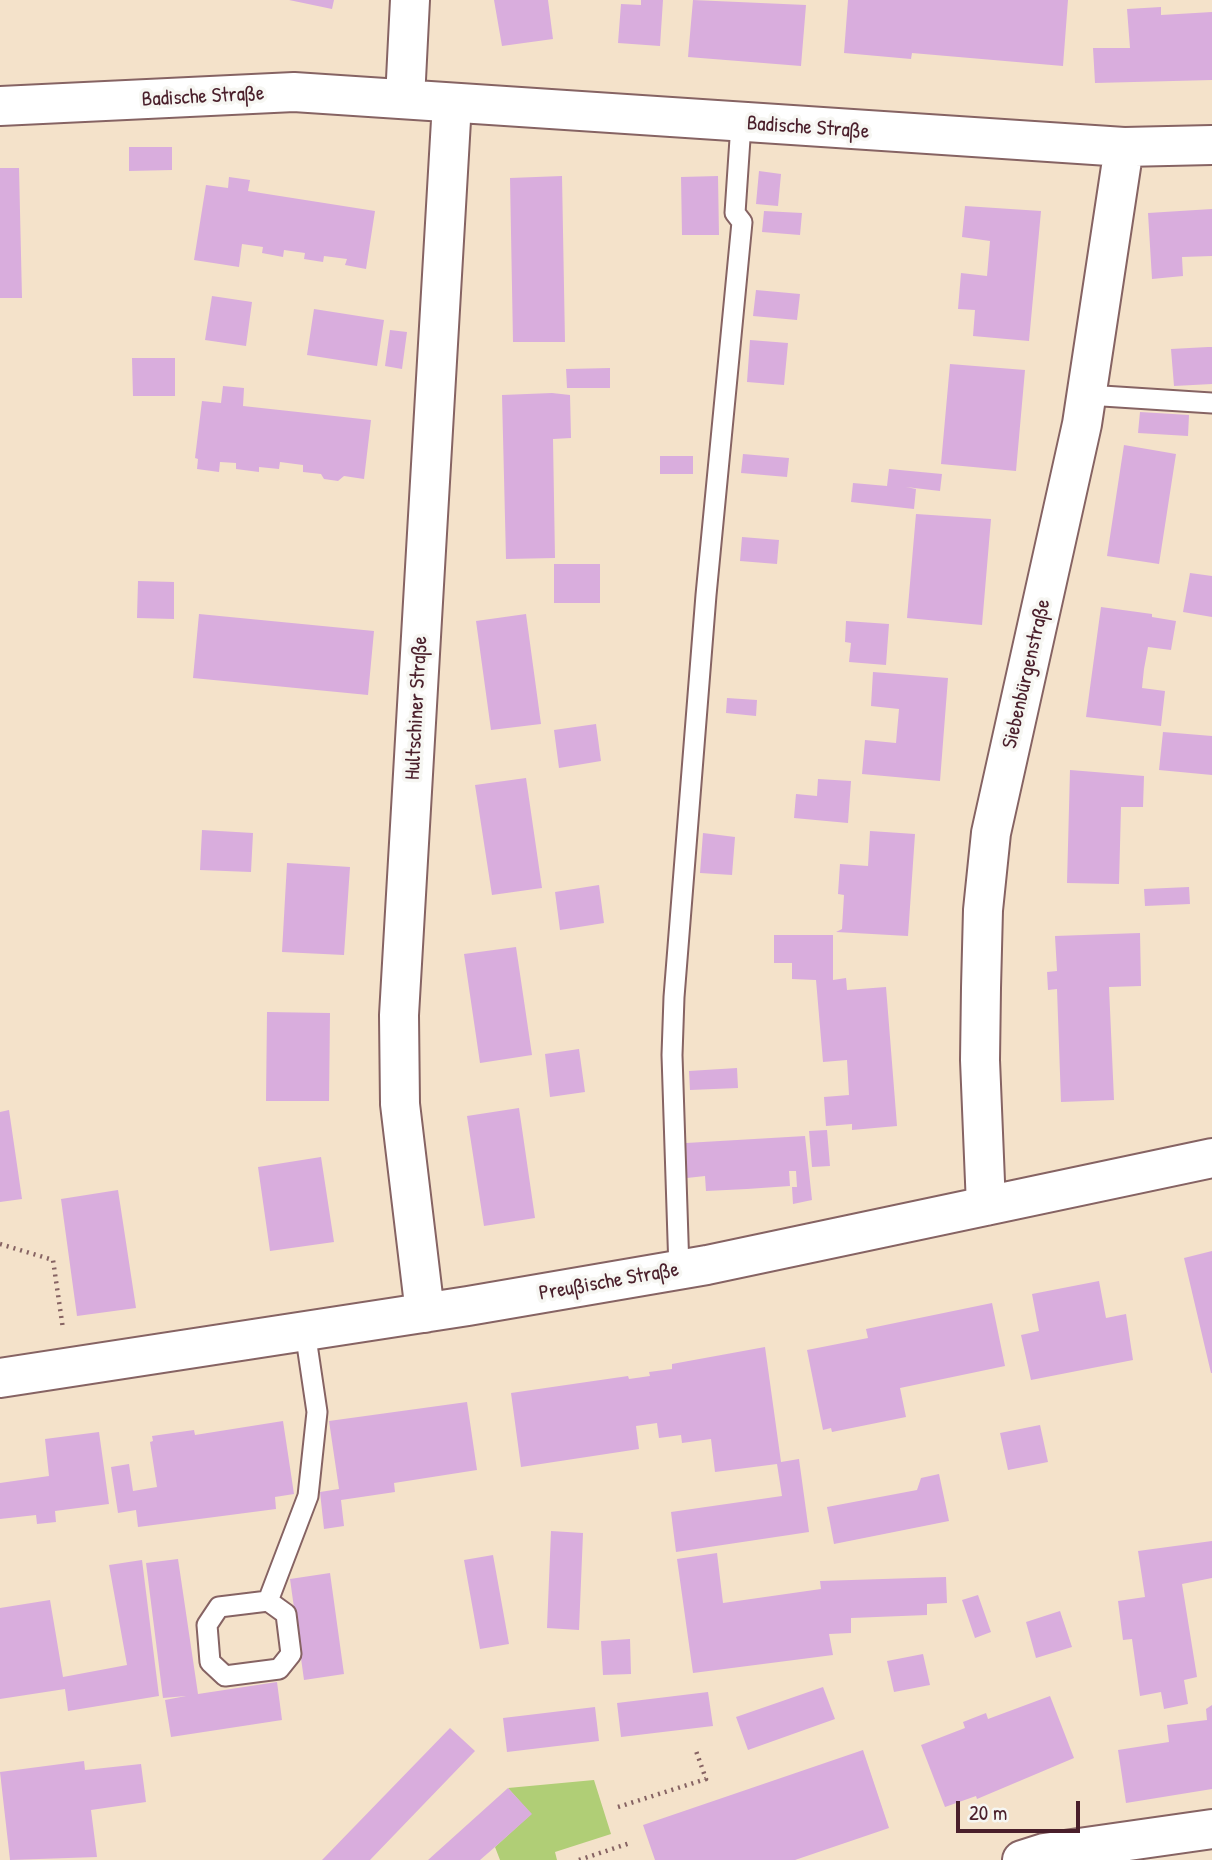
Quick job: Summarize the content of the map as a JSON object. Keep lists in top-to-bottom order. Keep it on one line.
{"streets":{"street":["Badische Straße","Siebenbürgenstraße","Hultschiner Straße","Preußische Straße"]},"crossings":[["Badische Straße","Siebenbürgenstraße"],["Badische Straße","Hultschiner Straße"],["Siebenbürgenstraße","Preußische Straße"],["Hultschiner Straße","Preußische Straße"]],"scale_bar":"20 m"}
